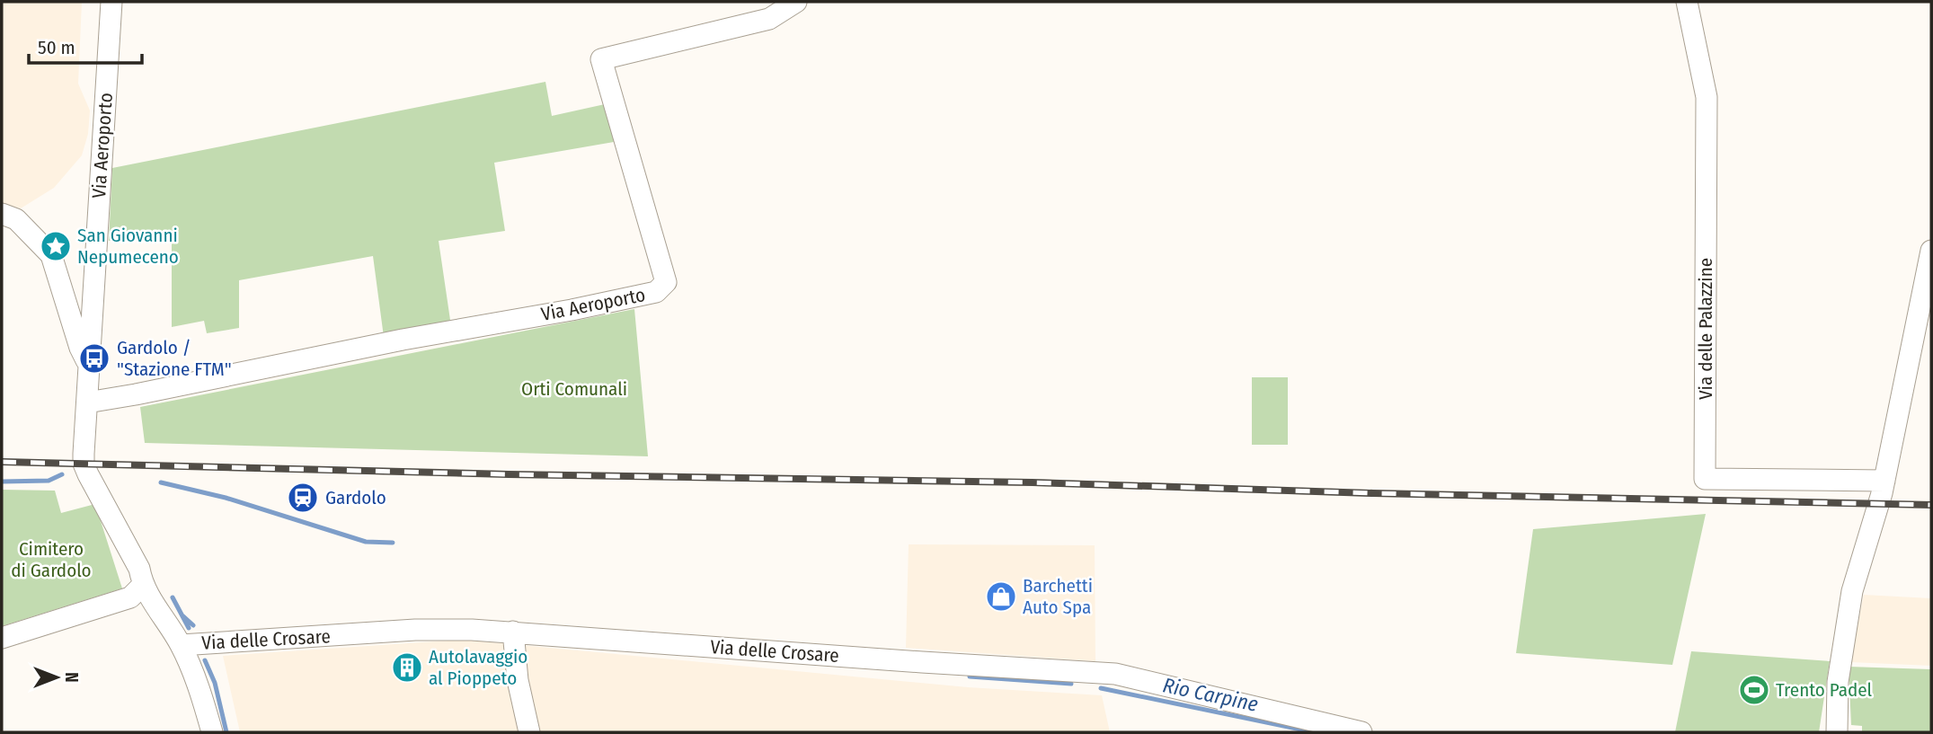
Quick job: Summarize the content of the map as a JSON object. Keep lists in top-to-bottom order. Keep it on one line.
{"streets":{"street":["Via Aeroporto","Via delle Palazzine","Via delle Crosare"]},"crossings":[["Via Aeroporto","Via delle Crosare"]],"water":["Rio Carpine"],"parks":["Orti Comunali","Cimitero di Gardolo"],"places":{"place":["San Giovanni Nepumeceno"],"bus stop":["Gardolo / \"Stazione FTM\""],"station":["Gardolo"],"shop":["Barchetti Auto Spa"],"building":["Autolavaggio al Pioppeto"],"sports":["Trento Padel"]},"scale_bar":"50 m","north":"right"}
